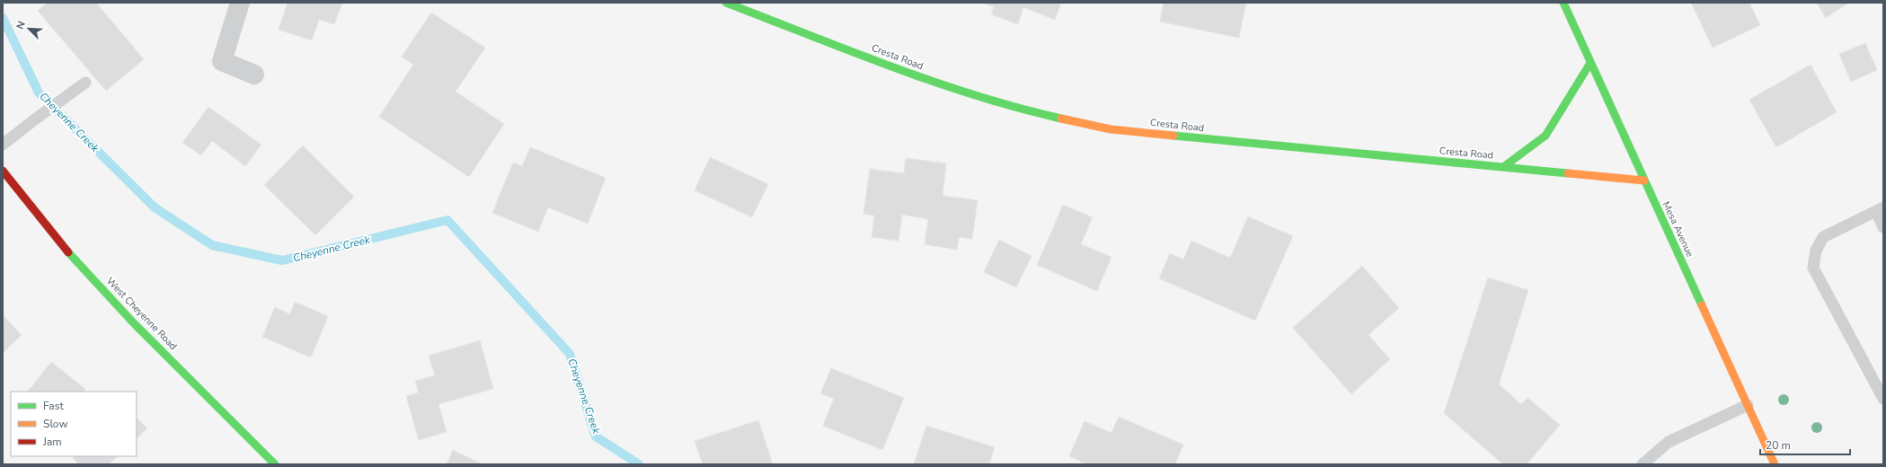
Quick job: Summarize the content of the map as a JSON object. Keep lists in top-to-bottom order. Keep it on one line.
{"streets":{"main road":["Cresta Road","Mesa Avenue","West Cheyenne Road"]},"crossings":[["Cresta Road","Mesa Avenue"]],"water":["Cheyenne Creek"],"legend":["Fast","Slow","Jam"],"scale_bar":"20 m","north":"top left"}
